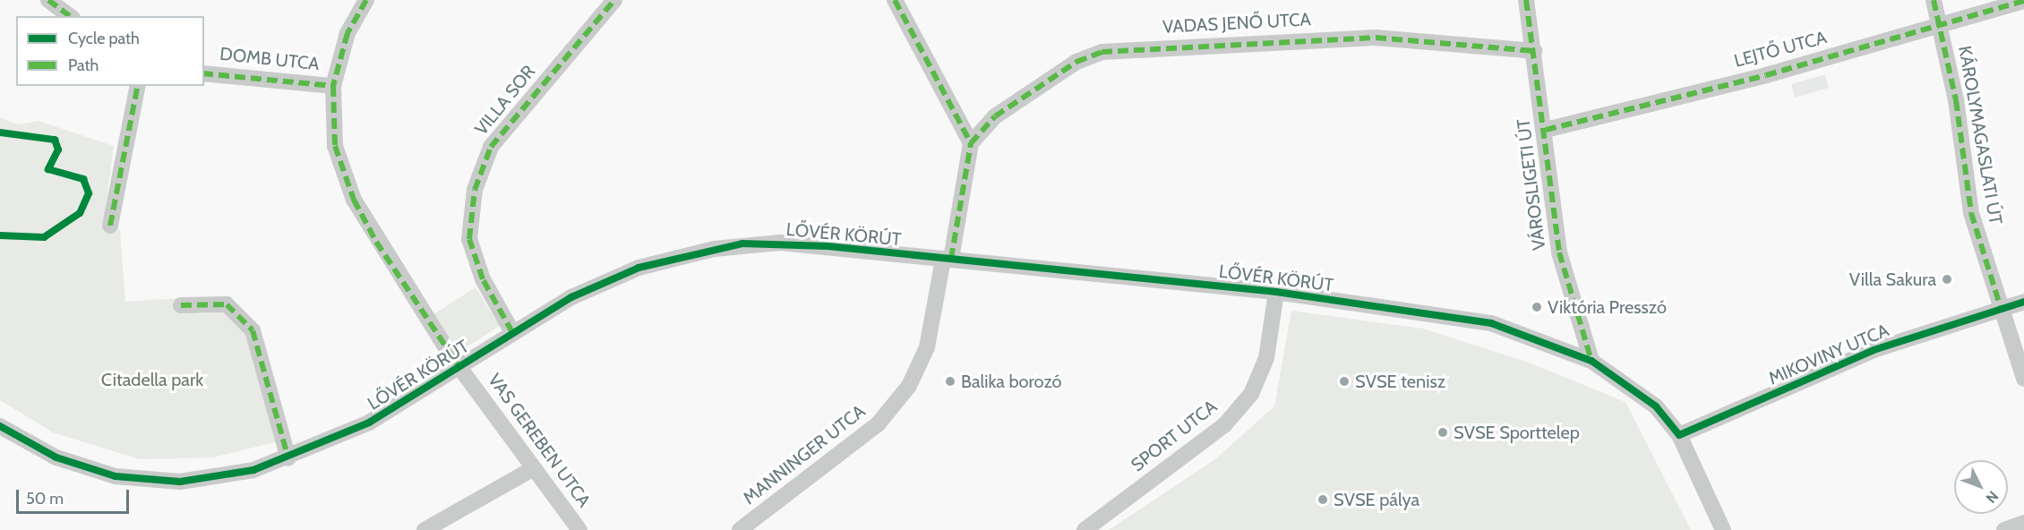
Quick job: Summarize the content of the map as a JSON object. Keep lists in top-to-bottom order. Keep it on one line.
{"streets":{"street":["VADAS JENŐ UTCA","LEJTŐ UTCA","DOMB UTCA","VILLA SOR","KÁROLYMAGASLATI ÚT","VÁROSLIGETI ÚT","LŐVÉR KÖRÚT","MIKOVINY UTCA","SPORT UTCA","VAS GEREBEN UTCA","MANNINGER UTCA"]},"crossings":[["VADAS JENŐ UTCA","VÁROSLIGETI ÚT"],["LEJTŐ UTCA","KÁROLYMAGASLATI ÚT"],["LEJTŐ UTCA","VÁROSLIGETI ÚT"],["DOMB UTCA","VAS GEREBEN UTCA"],["VILLA SOR","LŐVÉR KÖRÚT"],["KÁROLYMAGASLATI ÚT","MIKOVINY UTCA"],["VÁROSLIGETI ÚT","LŐVÉR KÖRÚT"],["LŐVÉR KÖRÚT","MIKOVINY UTCA"],["LŐVÉR KÖRÚT","SPORT UTCA"],["LŐVÉR KÖRÚT","VAS GEREBEN UTCA"],["LŐVÉR KÖRÚT","MANNINGER UTCA"]],"parks":["Citadella park"],"places":["Villa Sakura","Viktória Presszó","Balika borozó","SVSE tenisz","SVSE Sporttelep","SVSE pálya"],"legend":["Cycle path","Path"],"scale_bar":"50 m","north":"bottom right"}
